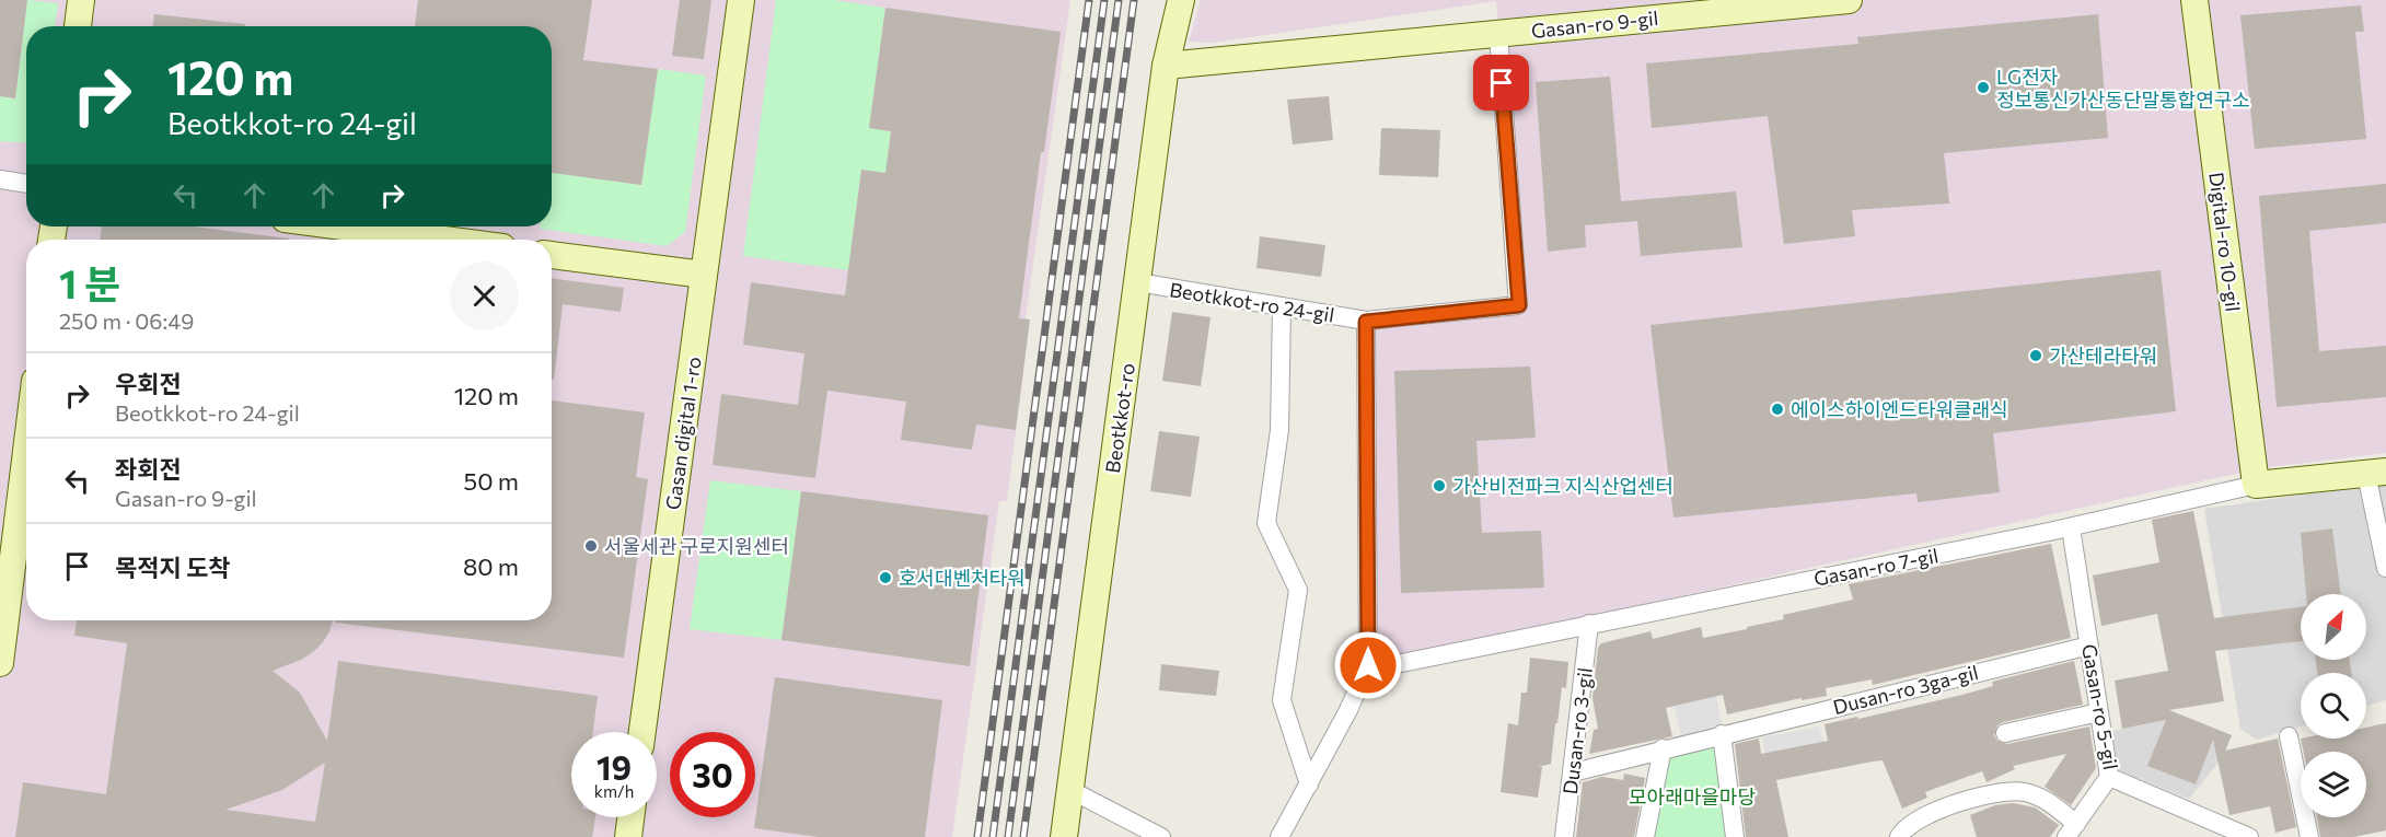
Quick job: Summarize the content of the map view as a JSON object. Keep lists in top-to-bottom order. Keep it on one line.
{"streets":{"street":["Gasan-ro 9-gil","Digital-ro 10-gil","Beotkkot-ro 24-gil","Beotkkot-ro","Gasan digital 1-ro","Gasan-ro 7-gil","Dusan-ro 3ga-gil","Gasan-ro 5-gil","Dusan-ro 3-gil"]},"crossings":[["Gasan-ro 9-gil","Beotkkot-ro 24-gil"],["Gasan-ro 9-gil","Beotkkot-ro"],["Digital-ro 10-gil","Gasan-ro 7-gil"],["Beotkkot-ro 24-gil","Beotkkot-ro"],["Gasan-ro 7-gil","Gasan-ro 5-gil"],["Gasan-ro 7-gil","Dusan-ro 3-gil"],["Dusan-ro 3ga-gil","Gasan-ro 5-gil"],["Dusan-ro 3ga-gil","Dusan-ro 3-gil"]],"parks":["모아래마을마당"],"places":["LG전자 정보통신가산동단말통합연구소","가산테라타워","에이스하이엔드타워클래식","가산비전파크 지식산업센터","서울세관 구로지원센터","호서대벤처타워"],"north":"top right","page":{"turn":["120 m","Beotkkot-ro 24-gil"],"heading":["1 분","250 m · 06:49"],"list":[{"name":"우회전","note":"Beotkkot-ro 24-gil","value":"120 m"},{"name":"좌회전","note":"Gasan-ro 9-gil","value":"50 m"},{"name":"목적지 도착","value":"80 m"}],"speed":"19 km/h","limit":"30"}}
